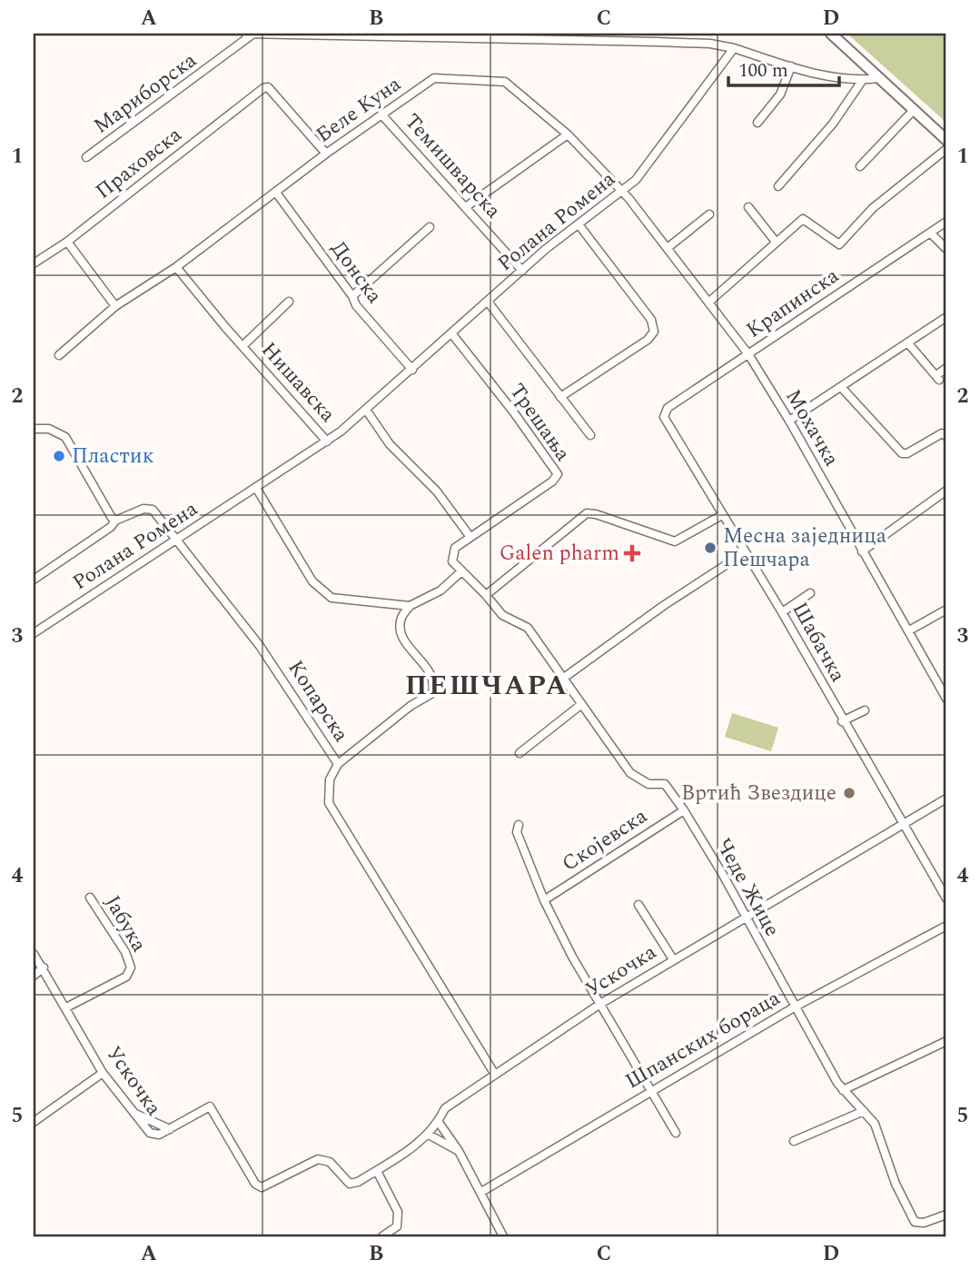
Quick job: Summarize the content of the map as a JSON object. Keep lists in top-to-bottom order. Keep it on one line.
{"streets":{"street":["Мариборска","Беле Куна","Праховска","Темишварска","Ролана Ромена","Донска","Крапинска","Нишавска","Трешања","Мохачка","Шабачка","Копарска","Скојевска","Чеде Жице","Јабука","Ускочка","Шпанских бораца"]},"crossings":[["Беле Куна","Праховска"],["Беле Куна","Темишварска"],["Беле Куна","Ролана Ромена"],["Беле Куна","Донска"],["Беле Куна","Нишавска"],["Беле Куна","Мохачка"],["Темишварска","Ролана Ромена"],["Ролана Ромена","Донска"],["Ролана Ромена","Нишавска"],["Ролана Ромена","Трешања"],["Ролана Ромена","Мохачка"],["Ролана Ромена","Копарска"],["Крапинска","Мохачка"],["Крапинска","Шабачка"],["Шабачка","Ускочка"],["Копарска","Ускочка"],["Скојевска","Чеде Жице"],["Чеде Жице","Ускочка"],["Чеде Жице","Шпанских бораца"],["Јабука","Ускочка"]],"districts":["ПЕШЧАРА"],"places":{"other":["Пластик","Месна заједница Пешчара","Вртић Звездице"],"health":["Galen pharm"]},"scale_bar":"100 m","grid":{"columns":["A","B","C","D"],"rows":["1","2","3","4","5"]}}
